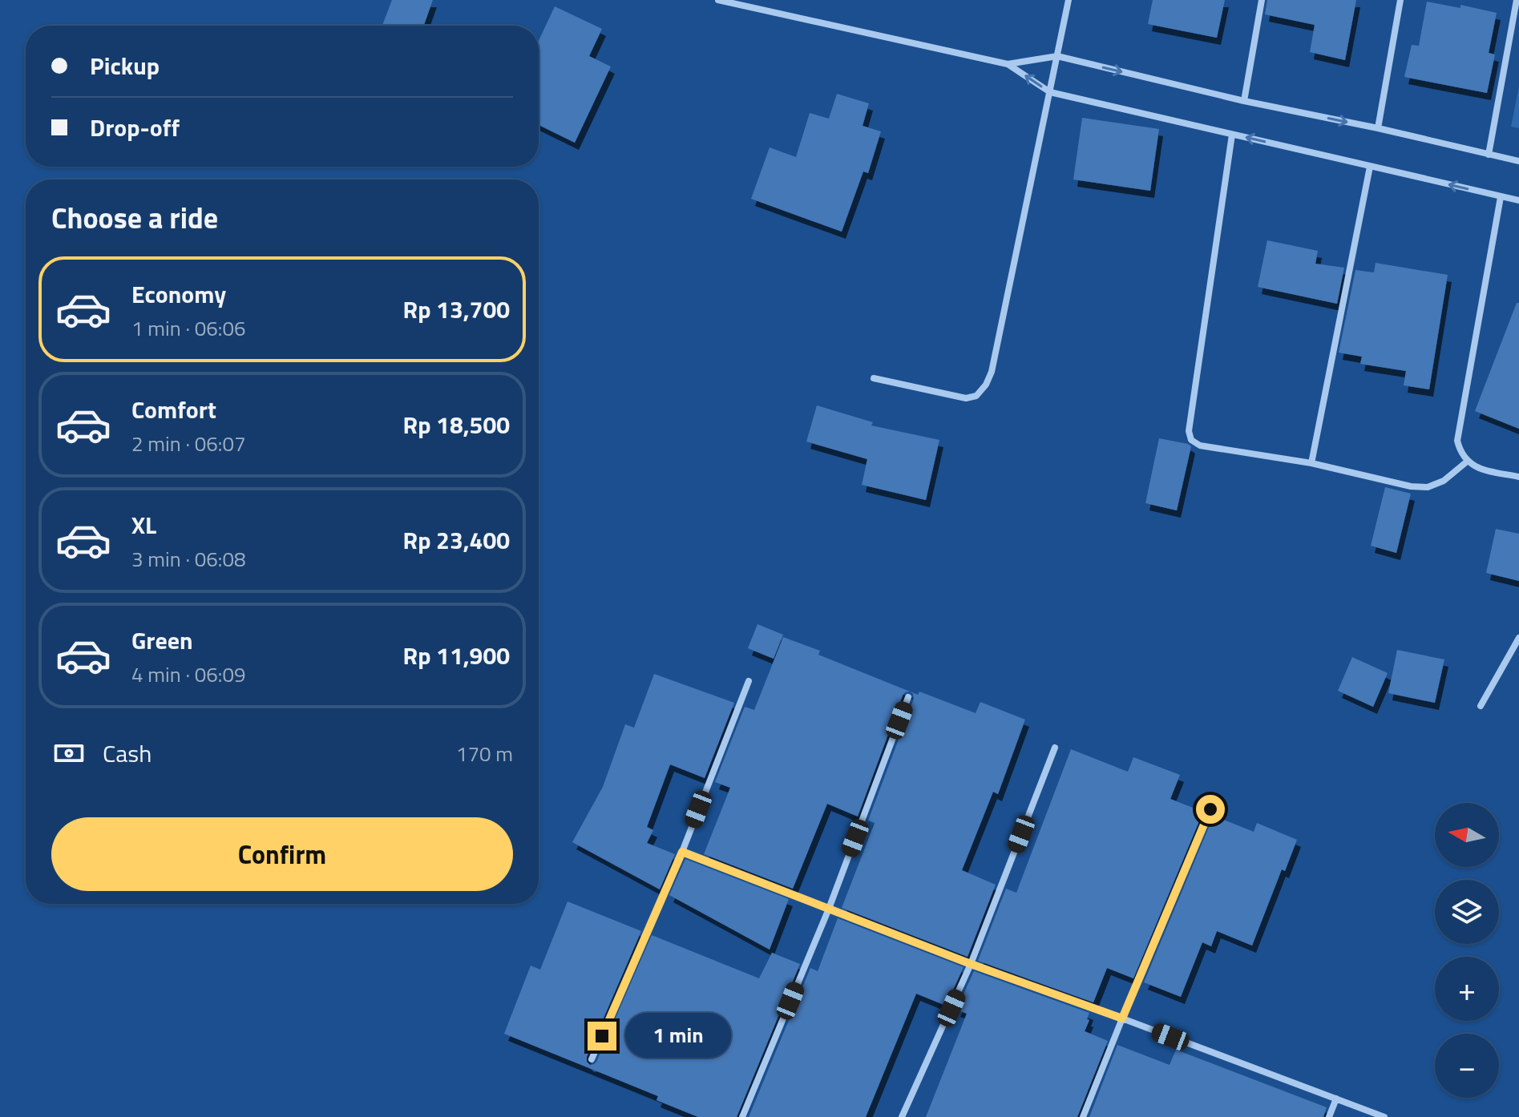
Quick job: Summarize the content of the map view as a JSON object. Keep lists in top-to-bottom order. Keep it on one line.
{"north":"left","page":{"banner":["Pickup","Drop-off"],"heading":"Choose a ride","list":[{"name":"Economy","note":"1 min · 06:06","value":"Rp 13,700"},{"name":"Comfort","note":"2 min · 06:07","value":"Rp 18,500"},{"name":"XL","note":"3 min · 06:08","value":"Rp 23,400"},{"name":"Green","note":"4 min · 06:09","value":"Rp 11,900"}],"pay":["Cash","170 m"],"map_buttons":["+","−"],"buttons":"Confirm","bubble":"1 min"}}
